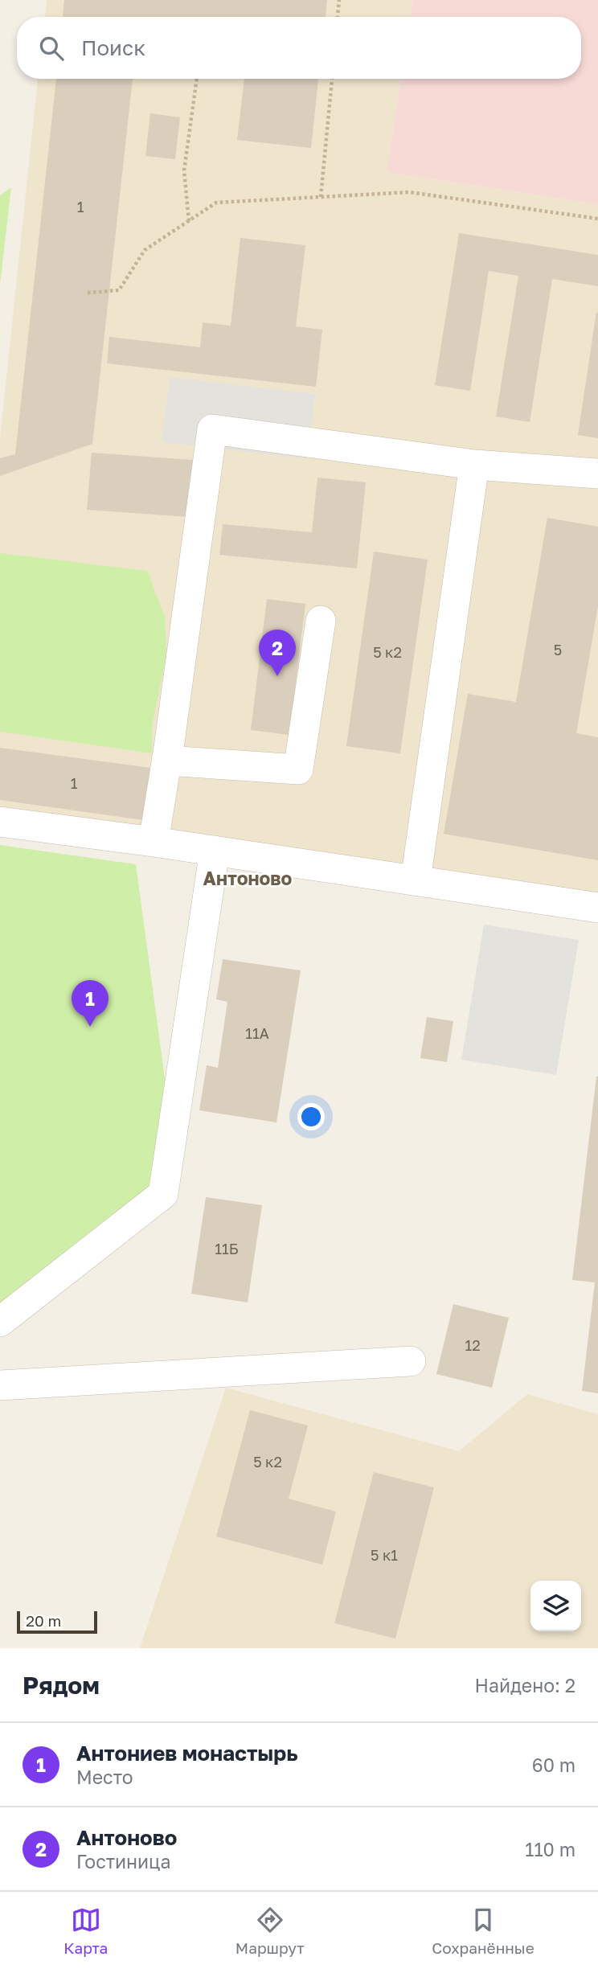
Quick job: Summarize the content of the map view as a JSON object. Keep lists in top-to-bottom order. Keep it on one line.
{"districts":["Антоново"],"house_numbers":["1","5","5 к2","1","11А","11Б","12","5 к2","5 к1"],"scale_bar":"20 m","page":{"search":"Поиск","pins":["2","1"],"scale":"20 m","heading":["Рядом","Найдено: 2"],"list":[{"mark":"1","name":"Антониев монастырь","note":"Место","value":"60 m"},{"mark":"2","name":"Антоново","note":"Гостиница","value":"110 m"}],"nav":["Карта","Маршрут","Сохранённые"]}}
